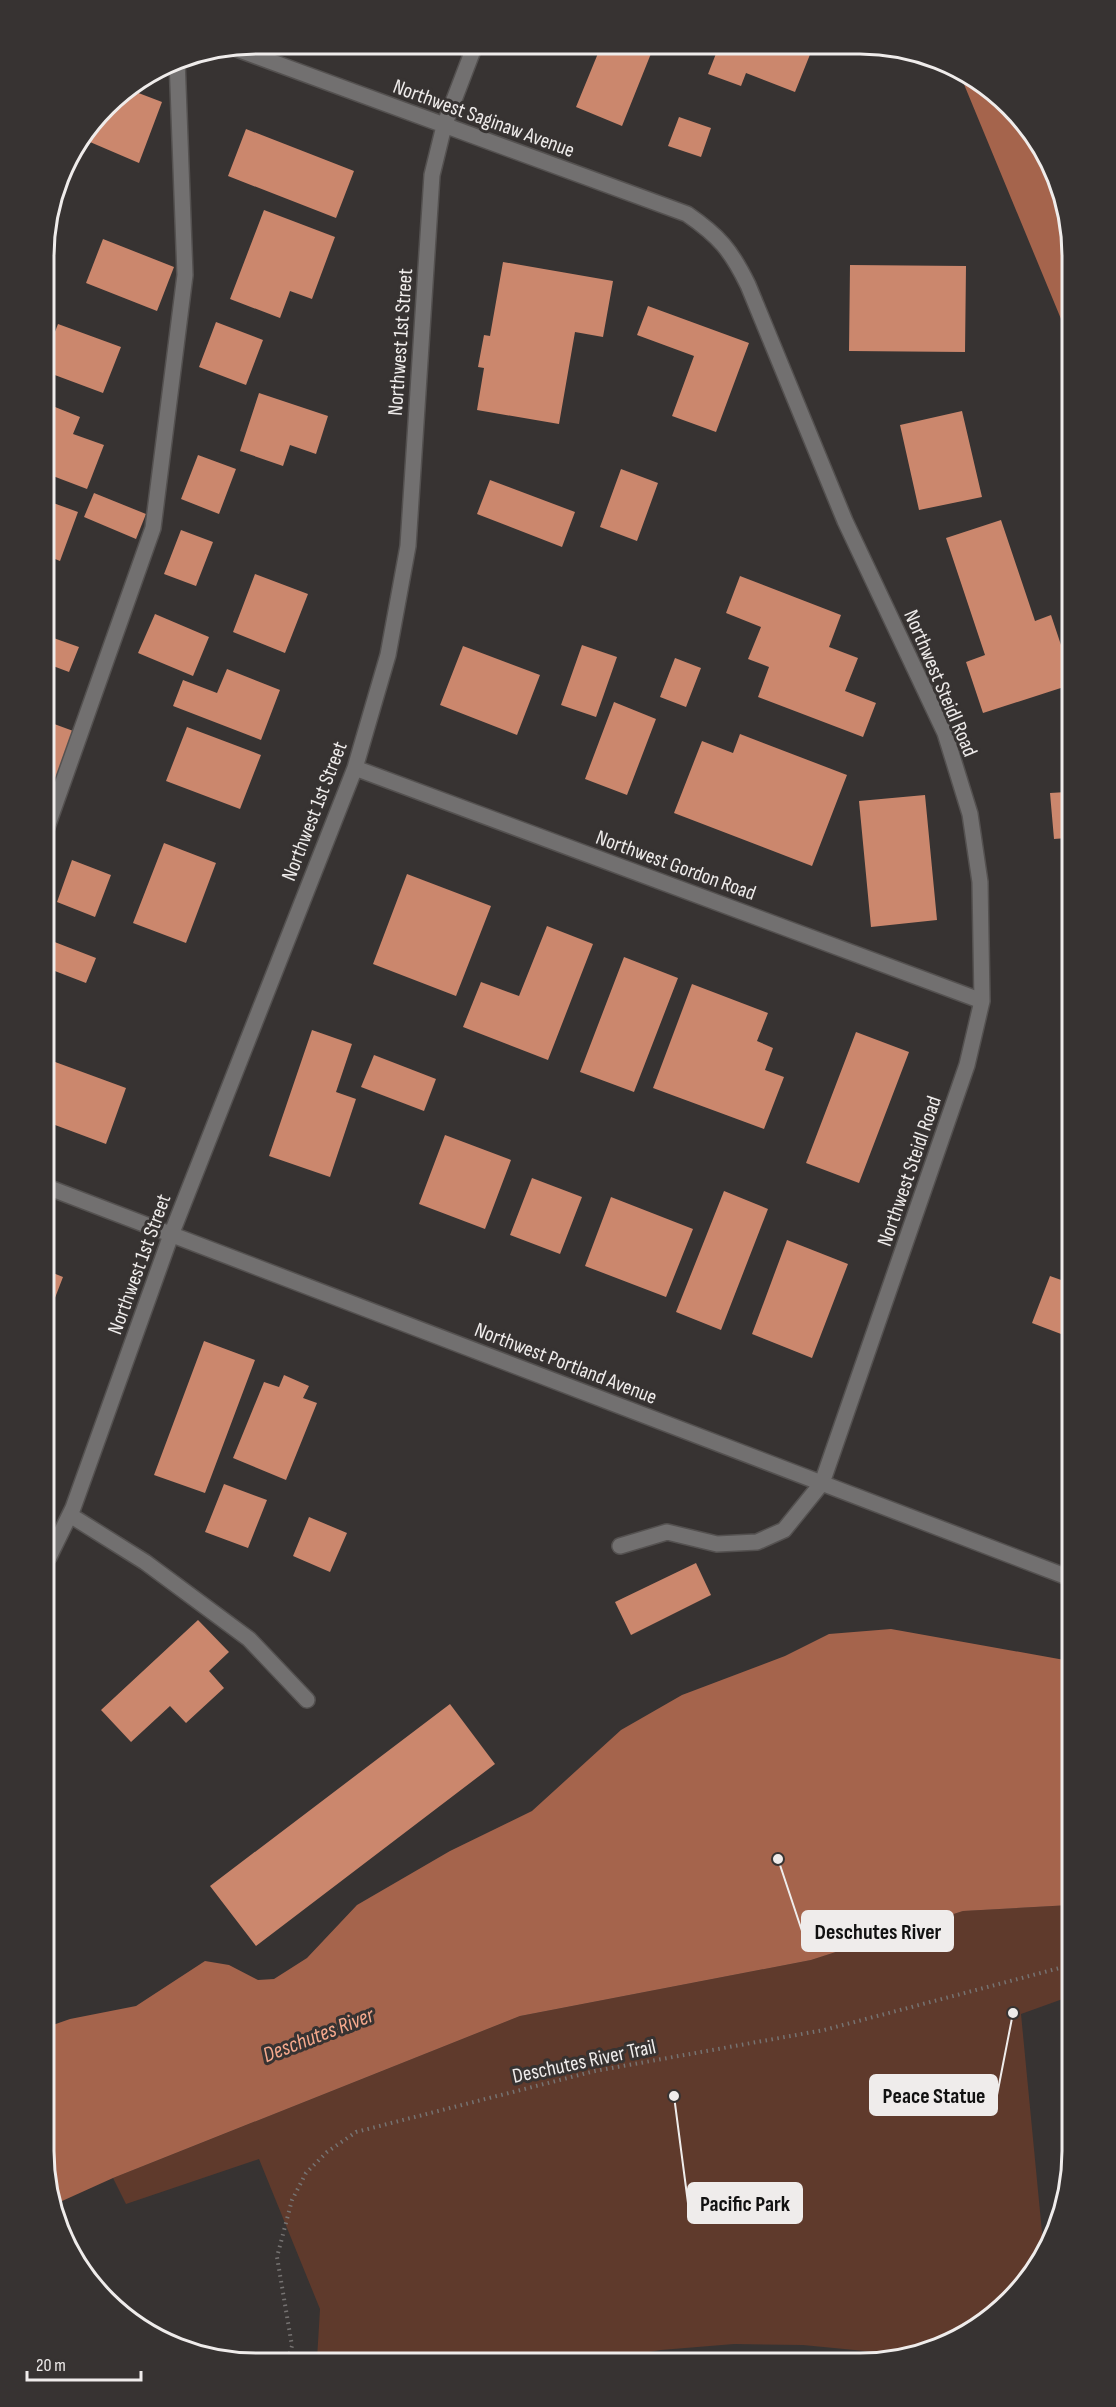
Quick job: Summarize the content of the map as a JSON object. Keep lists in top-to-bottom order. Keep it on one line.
{"streets":{"street":["Northwest Saginaw Avenue","Northwest 1st Street","Northwest Steidl Road","Northwest Gordon Road","Northwest Portland Avenue"],"path":["Deschutes River Trail"]},"crossings":[["Northwest Saginaw Avenue","Northwest 1st Street"],["Northwest Saginaw Avenue","Northwest Steidl Road"],["Northwest 1st Street","Northwest Gordon Road"],["Northwest 1st Street","Northwest Portland Avenue"],["Northwest Steidl Road","Northwest Gordon Road"],["Northwest Steidl Road","Northwest Portland Avenue"]],"water":["Deschutes River"],"places":["Deschutes River","Peace Statue","Pacific Park"],"scale_bar":"20 m"}
